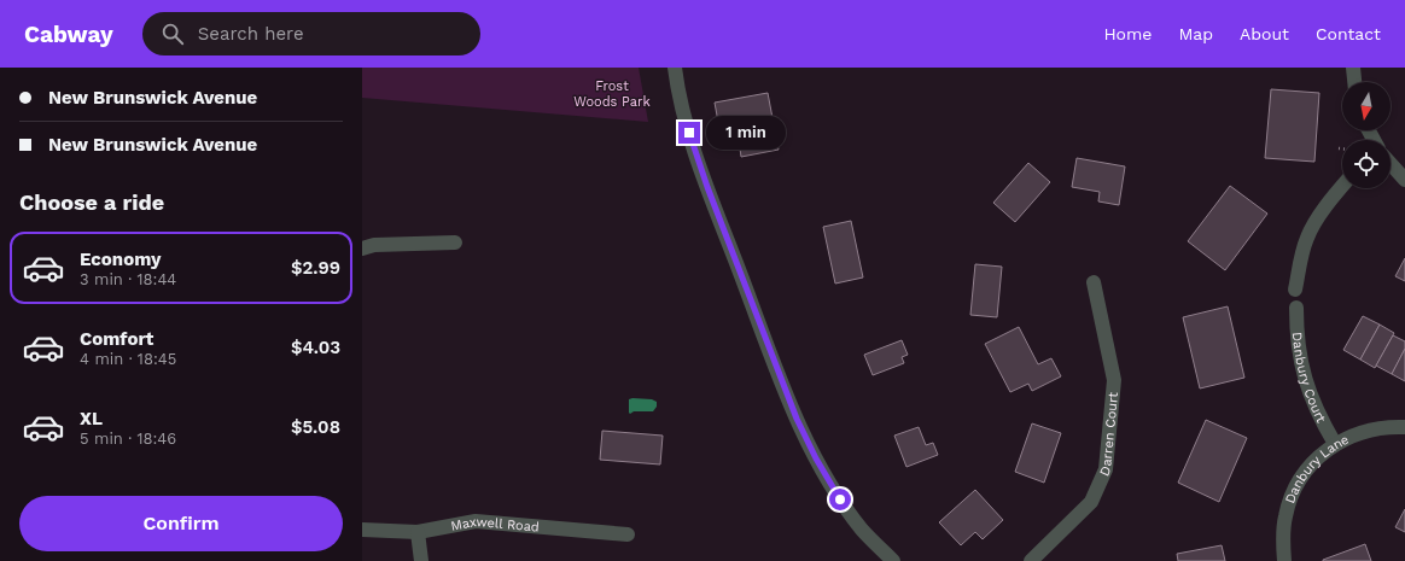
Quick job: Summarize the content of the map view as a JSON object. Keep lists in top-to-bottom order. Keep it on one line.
{"streets":{"street":["Danbury Court","Darren Court","Danbury Lane","Maxwell Road"]},"crossings":[["Danbury Court","Danbury Lane"]],"parks":["Frost Woods Park"],"north":"bottom","page":{"header":"Cabway","search":"Search here","nav":["Home","Map","About","Contact"],"banner":["New Brunswick Avenue","New Brunswick Avenue"],"bubble":"1 min","heading":"Choose a ride","list":[{"name":"Economy","note":"3 min · 18:44","value":"$2.99"},{"name":"Comfort","note":"4 min · 18:45","value":"$4.03"},{"name":"XL","note":"5 min · 18:46","value":"$5.08"}],"buttons":"Confirm"}}
